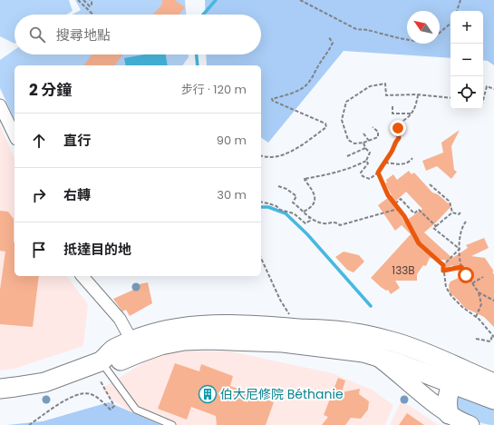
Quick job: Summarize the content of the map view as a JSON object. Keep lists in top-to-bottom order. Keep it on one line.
{"places":{"building":["伯大尼修院 Béthanie"]},"house_numbers":["133B"],"north":"top left","page":{"map_buttons":["+","−"],"search":"搜尋地點","heading":["2 分鐘","步行 · 120 m"],"list":[["直行","90 m"],["右轉","30 m"],"抵達目的地"]}}
